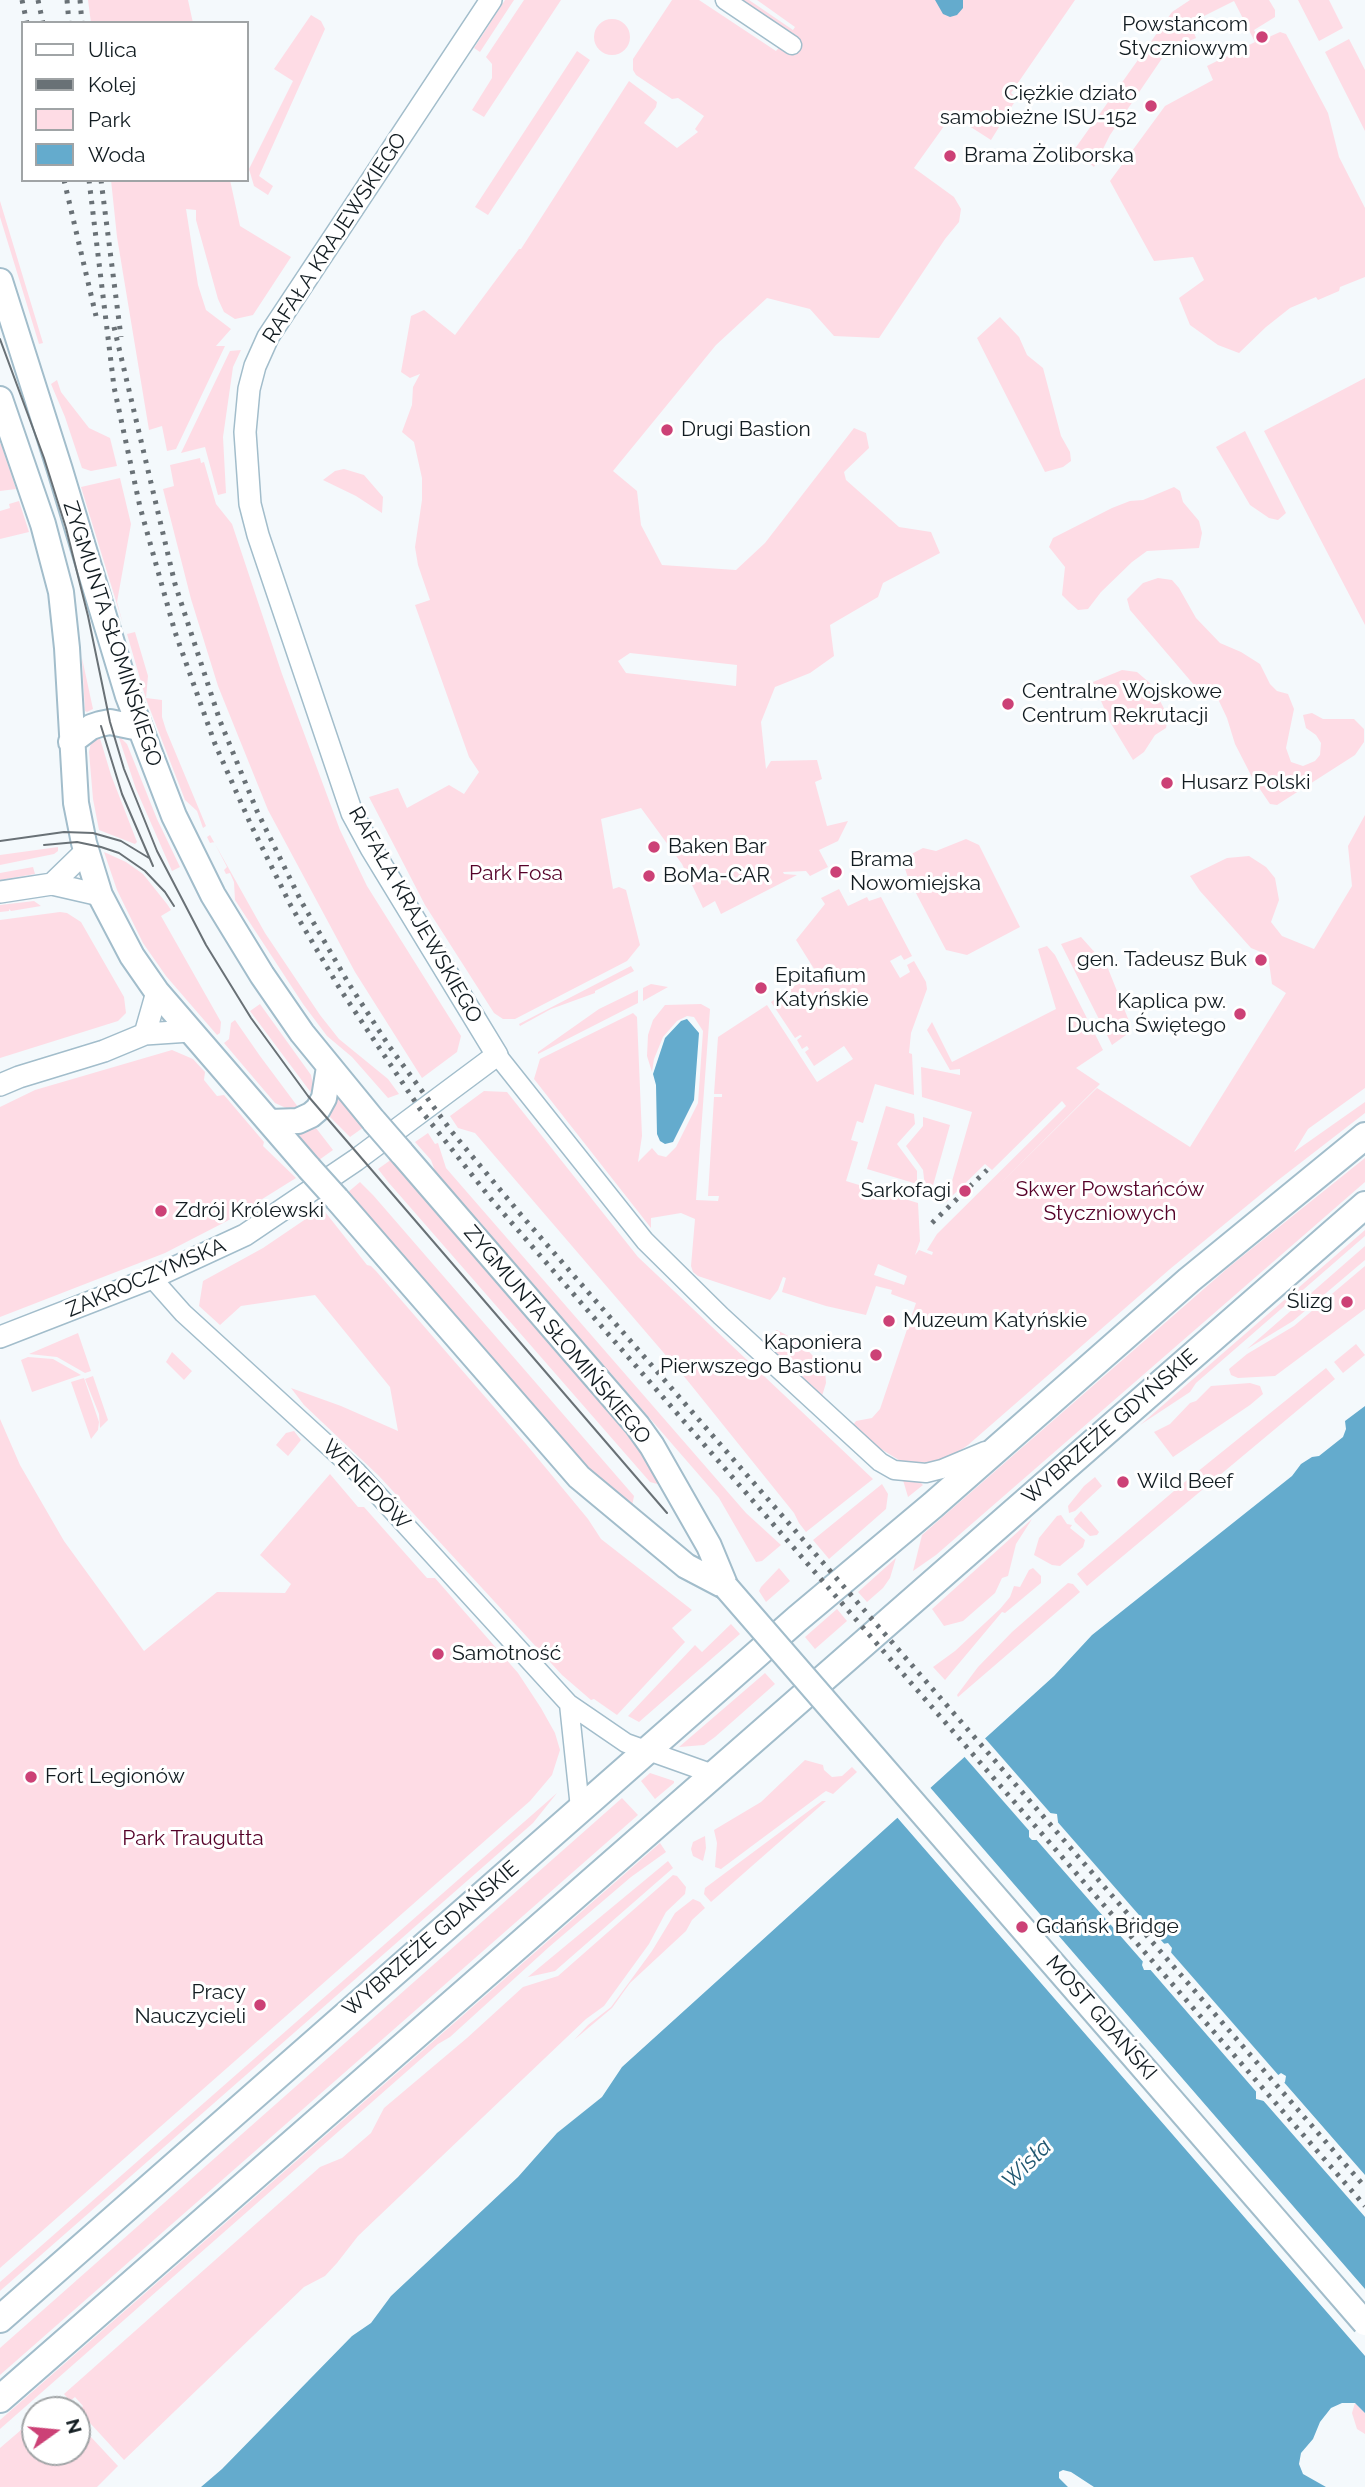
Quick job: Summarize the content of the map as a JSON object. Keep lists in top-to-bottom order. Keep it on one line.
{"streets":{"main road":["ZYGMUNTA SŁOMIŃSKIEGO","WYBRZEŻE GDYŃSKIE","WYBRZEŻE GDAŃSKIE","MOST GDAŃSKI"],"street":["RAFAŁA KRAJEWSKIEGO","ZAKROCZYMSKA","WENEDÓW"]},"crossings":[["RAFAŁA KRAJEWSKIEGO","ZAKROCZYMSKA"],["RAFAŁA KRAJEWSKIEGO","WYBRZEŻE GDAŃSKIE"],["ZYGMUNTA SŁOMIŃSKIEGO","MOST GDAŃSKI"],["ZAKROCZYMSKA","WENEDÓW"],["WYBRZEŻE GDYŃSKIE","WENEDÓW"],["WENEDÓW","WYBRZEŻE GDAŃSKIE"]],"water":["Wisła"],"parks":["Park Fosa","Skwer Powstańców Styczniowych","Park Traugutta"],"places":["Powstańcom Styczniowym","Ciężkie działo samobieżne ISU-152","Brama Żoliborska","Drugi Bastion","Centralne Wojskowe Centrum Rekrutacji","Husarz Polski","Baken Bar","Brama Nowomiejska","BoMa-CAR","gen. Tadeusz Buk","Epitafium Katyńskie","Kaplica pw. Ducha Świętego","Sarkofagi","Zdrój Królewski","Ślizg","Muzeum Katyńskie","Kaponiera Pierwszego Bastionu","Wild Beef","Samotność","Fort Legionów","Gdańsk Bridge","Pracy Nauczycieli"],"legend":["Ulica","Kolej","Park","Woda"],"north":"right"}
